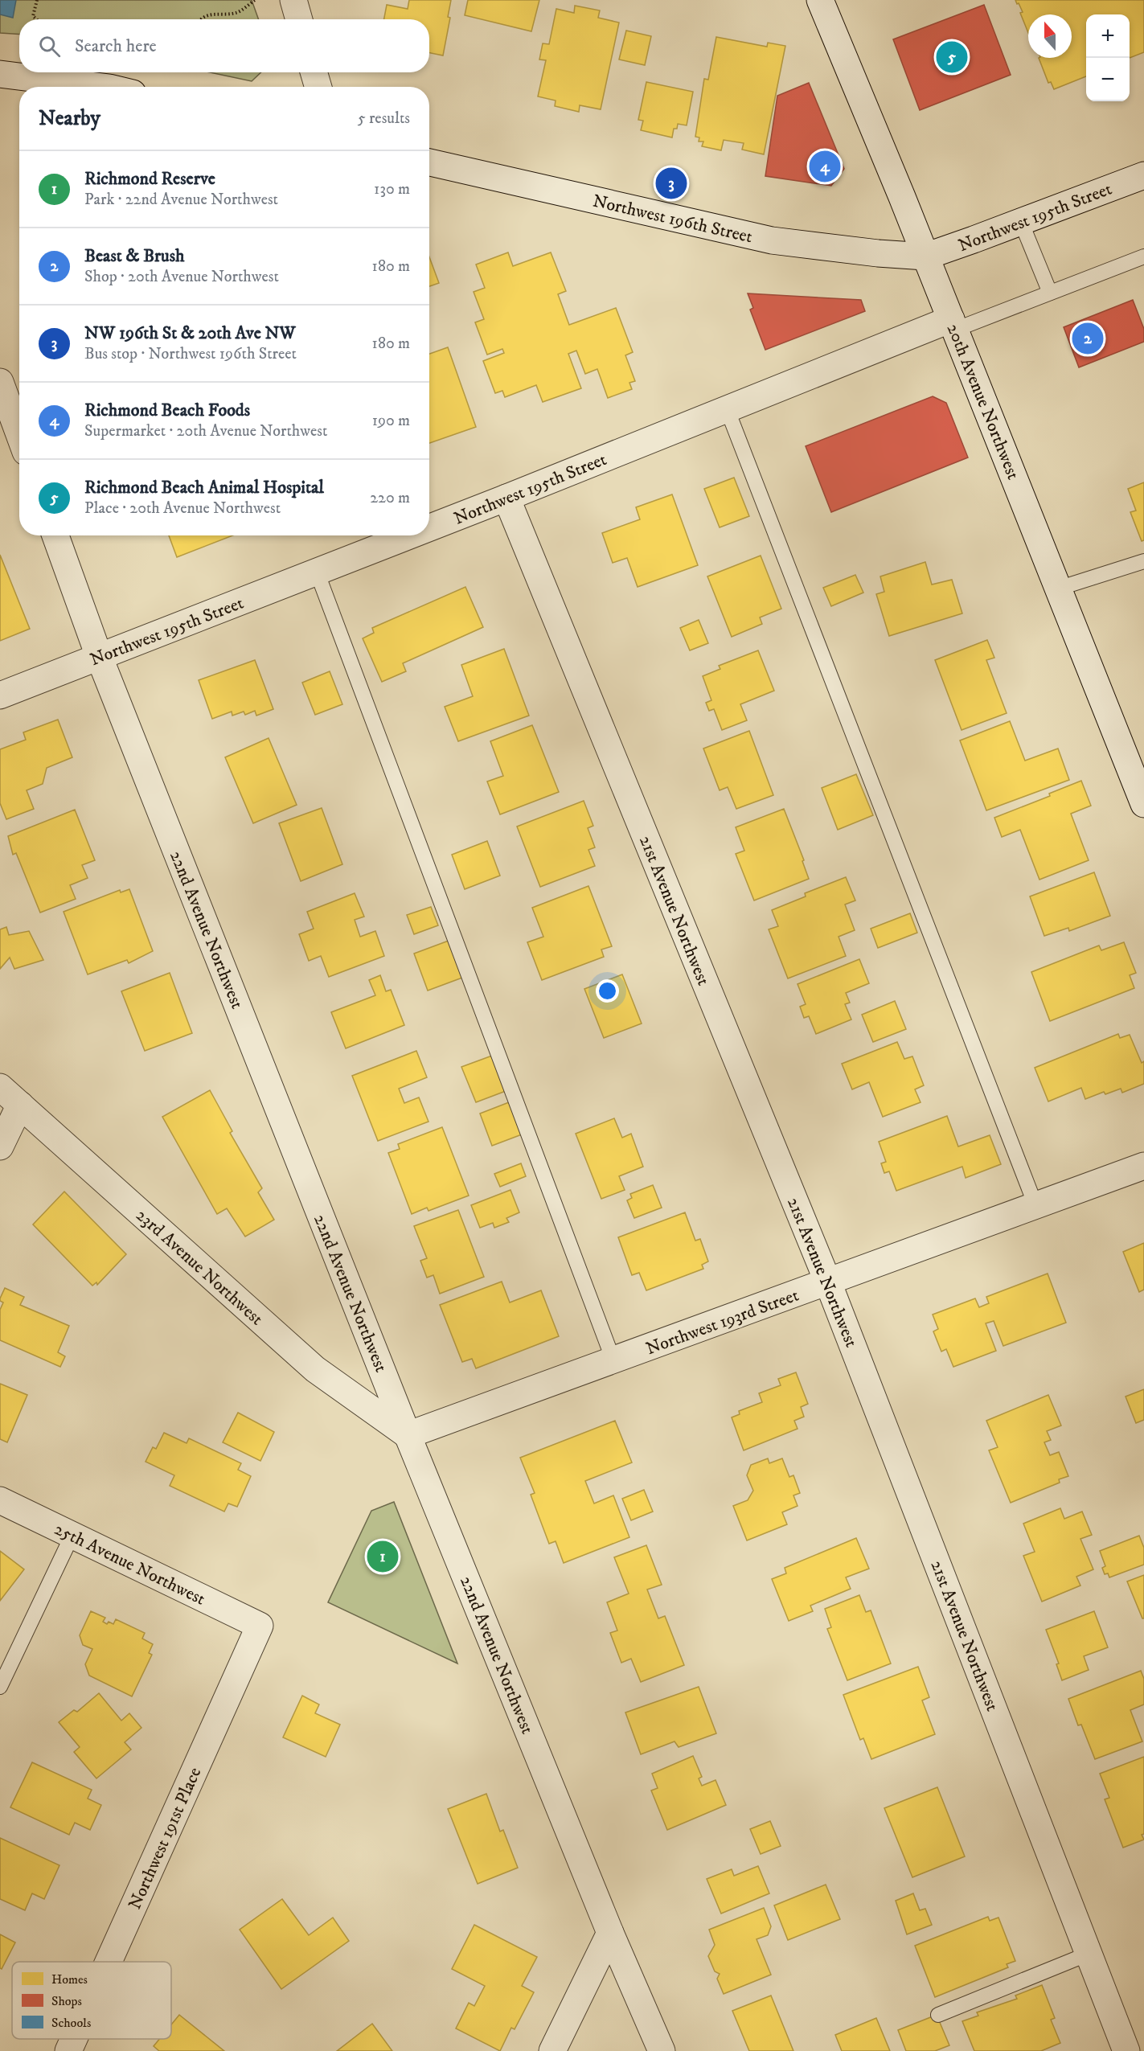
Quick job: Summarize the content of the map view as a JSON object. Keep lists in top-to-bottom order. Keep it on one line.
{"streets":{"street":["Northwest 195th Street","Northwest 196th Street","20th Avenue Northwest","21st Avenue Northwest","22nd Avenue Northwest","23rd Avenue Northwest","Northwest 193rd Street","25th Avenue Northwest","Northwest 191st Place"]},"crossings":[["Northwest 195th Street","Northwest 196th Street"],["Northwest 195th Street","20th Avenue Northwest"],["Northwest 195th Street","21st Avenue Northwest"],["Northwest 195th Street","22nd Avenue Northwest"],["Northwest 196th Street","20th Avenue Northwest"],["21st Avenue Northwest","Northwest 193rd Street"],["22nd Avenue Northwest","23rd Avenue Northwest"],["22nd Avenue Northwest","Northwest 193rd Street"],["23rd Avenue Northwest","Northwest 193rd Street"],["25th Avenue Northwest","Northwest 191st Place"]],"legend":["Homes","Shops","Schools"],"north":"top","page":{"map_buttons":["+","−"],"search":"Search here","pins":["5","4","3","2","1"],"heading":["Nearby","5 results"],"list":[{"mark":"1","name":"Richmond Reserve","note":"Park · 22nd Avenue Northwest","value":"130 m"},{"mark":"2","name":"Beast & Brush","note":"Shop · 20th Avenue Northwest","value":"180 m"},{"mark":"3","name":"NW 196th St & 20th Ave NW","note":"Bus stop · Northwest 196th Street","value":"180 m"},{"mark":"4","name":"Richmond Beach Foods","note":"Supermarket · 20th Avenue Northwest","value":"190 m"},{"mark":"5","name":"Richmond Beach Animal Hospital","note":"Place · 20th Avenue Northwest","value":"220 m"}]}}
